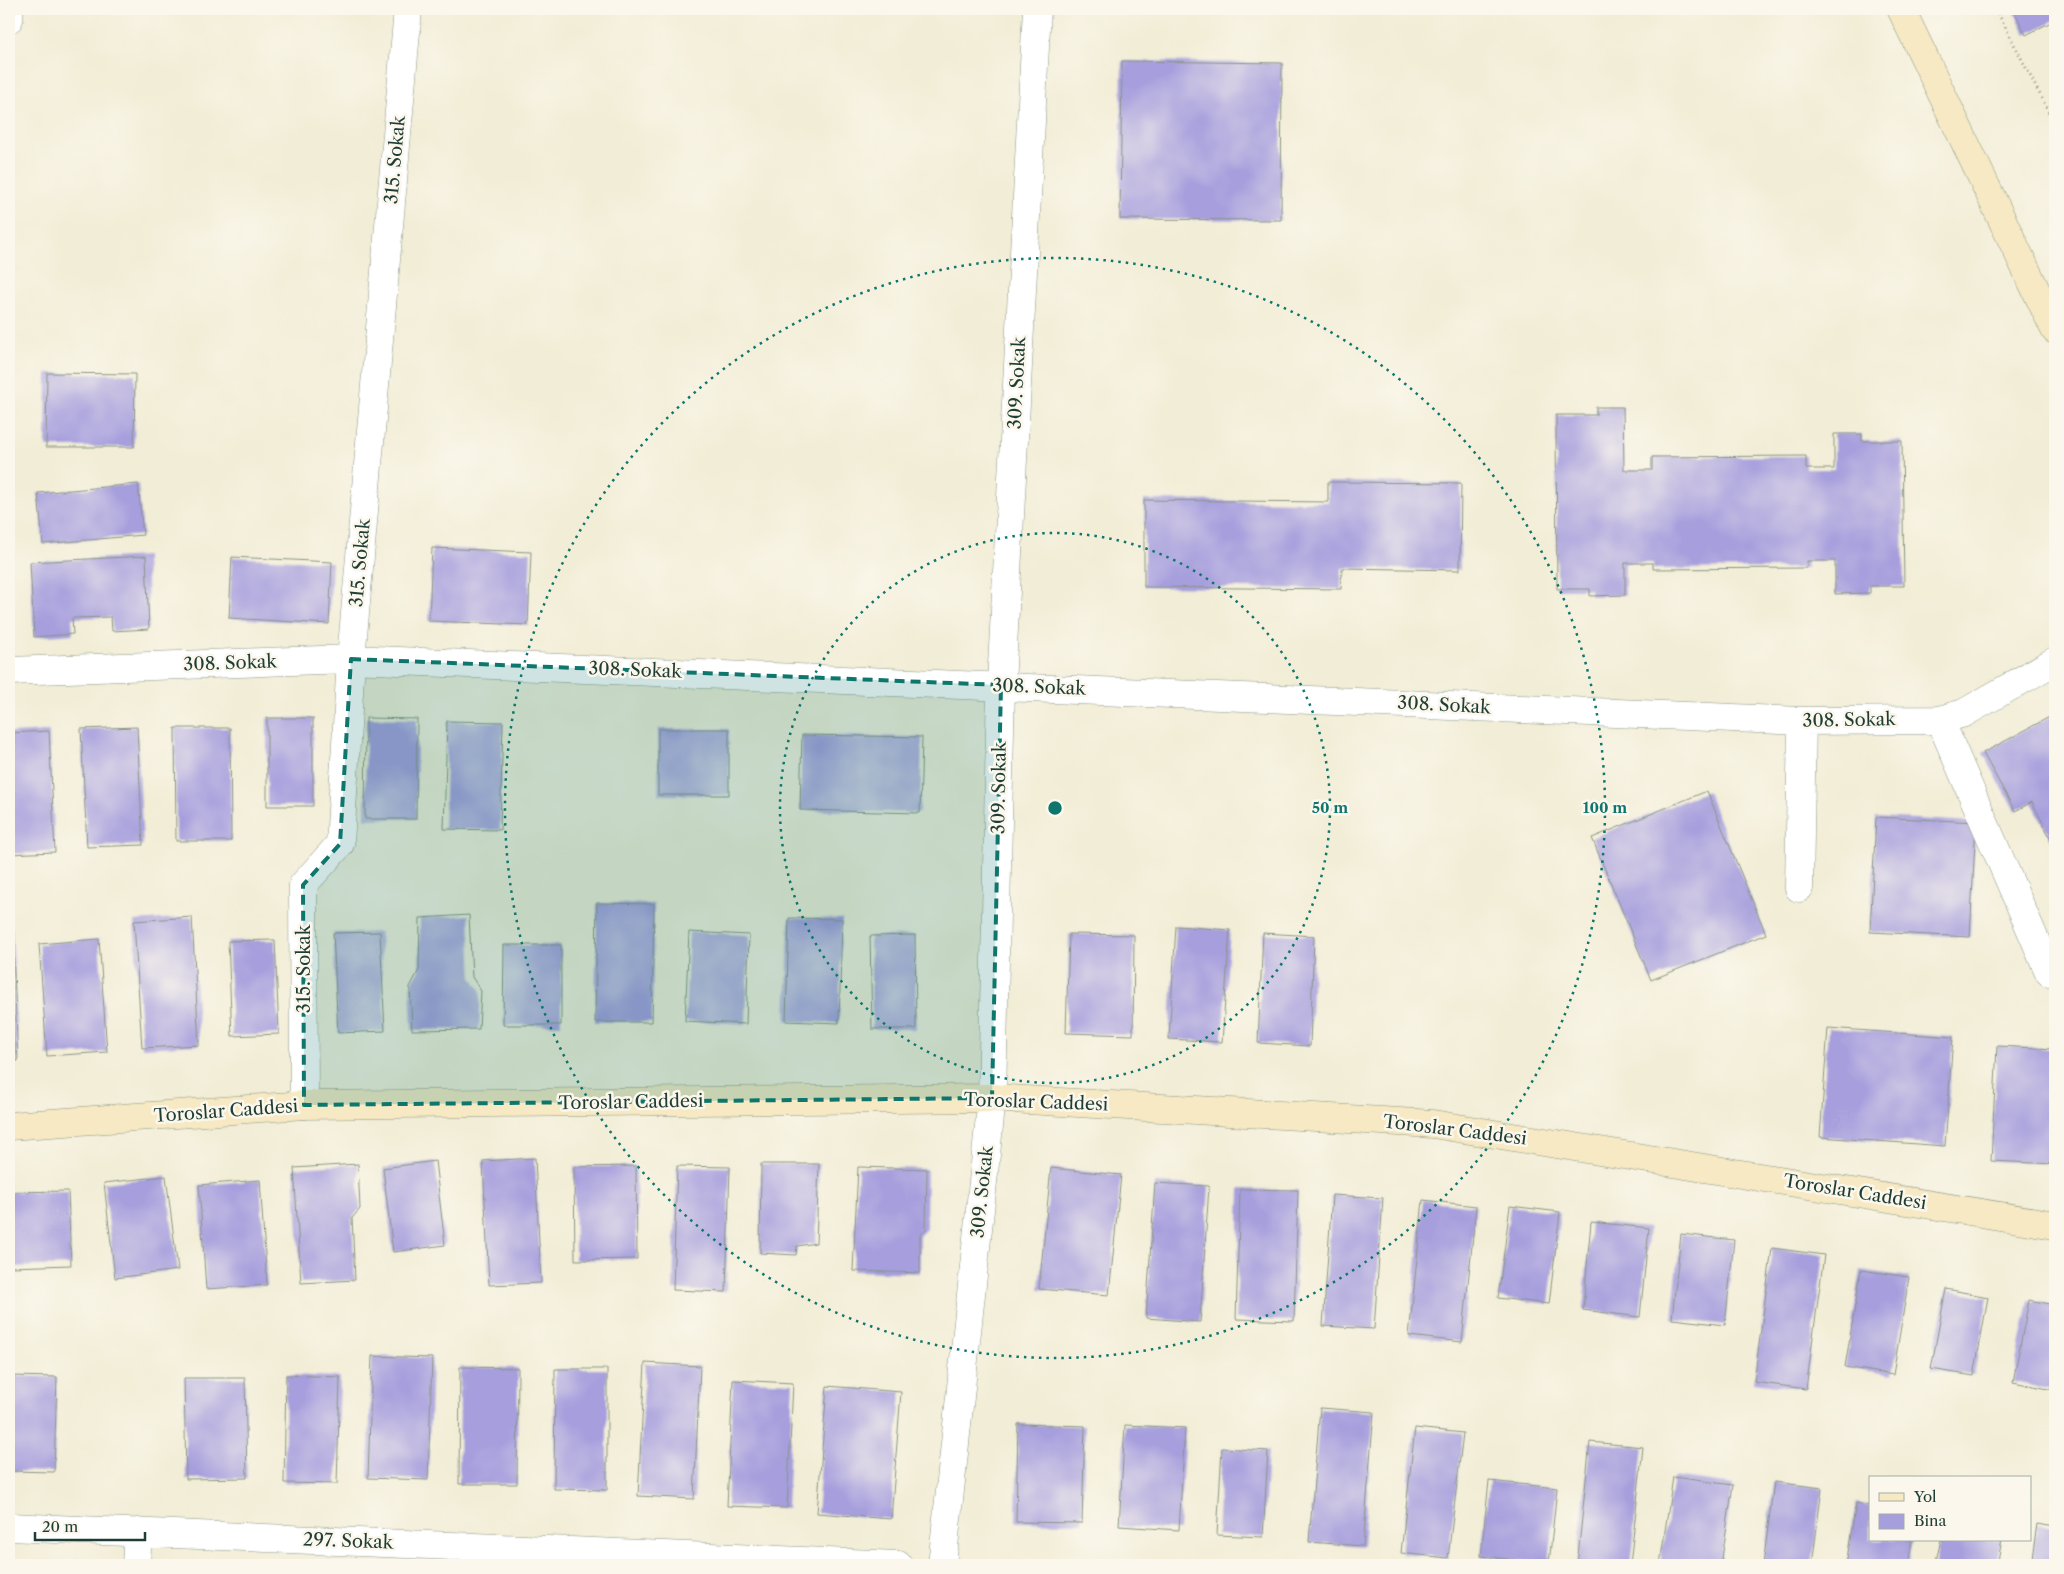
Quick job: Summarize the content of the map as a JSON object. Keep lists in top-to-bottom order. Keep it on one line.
{"streets":{"main road":["Toroslar Caddesi"],"street":["315. Sokak","309. Sokak","308. Sokak","297. Sokak"]},"crossings":[["315. Sokak","308. Sokak"],["315. Sokak","Toroslar Caddesi"],["309. Sokak","308. Sokak"],["309. Sokak","Toroslar Caddesi"]],"legend":["Yol","Bina"],"scale_bar":"20 m","rings":["50 m","100 m"]}
